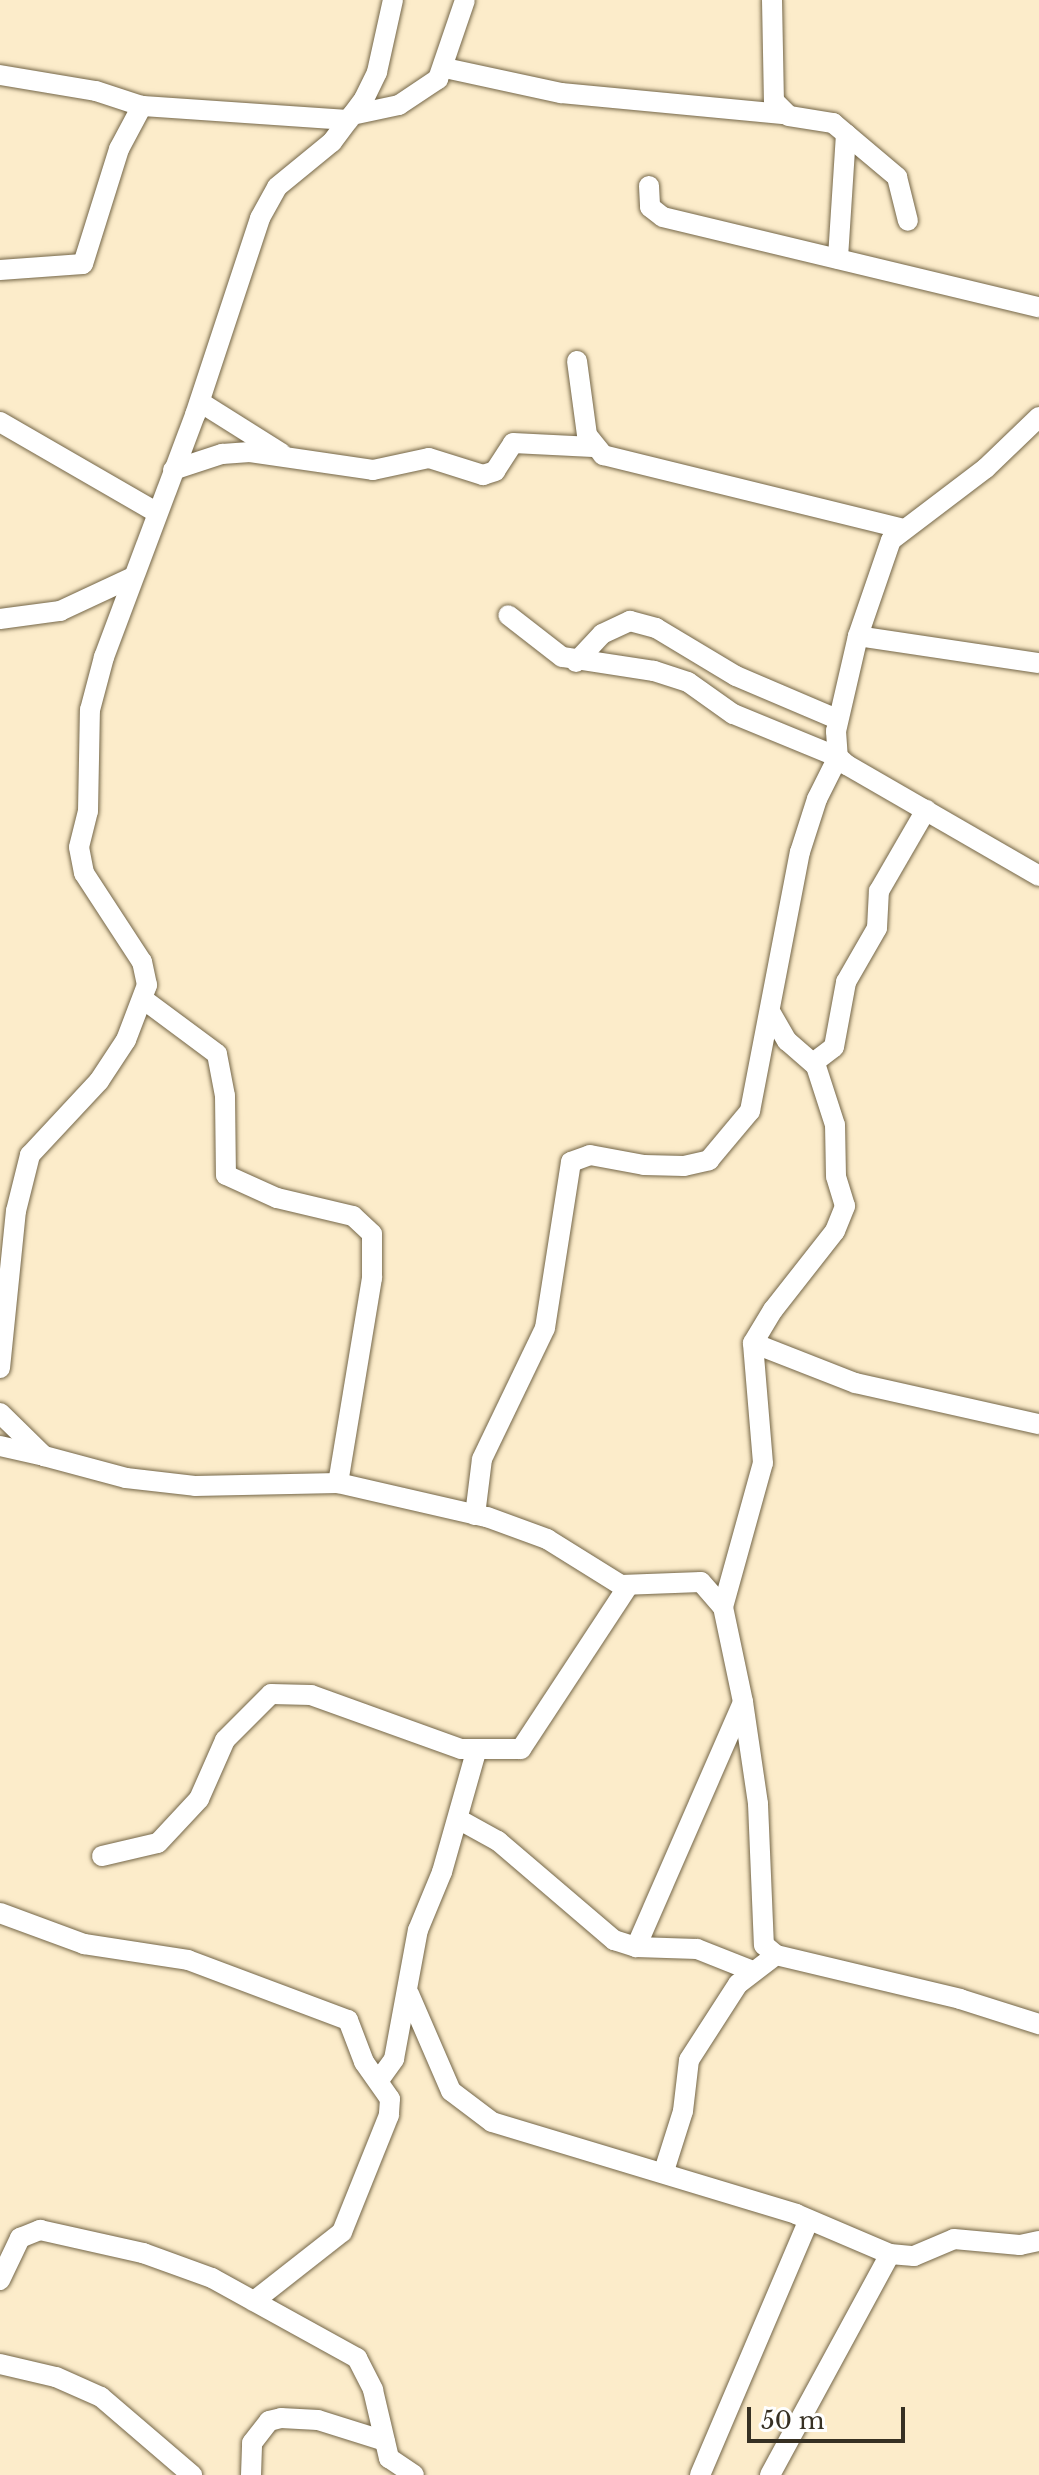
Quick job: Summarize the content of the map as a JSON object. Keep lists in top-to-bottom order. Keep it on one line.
{"scale_bar":"50 m"}
